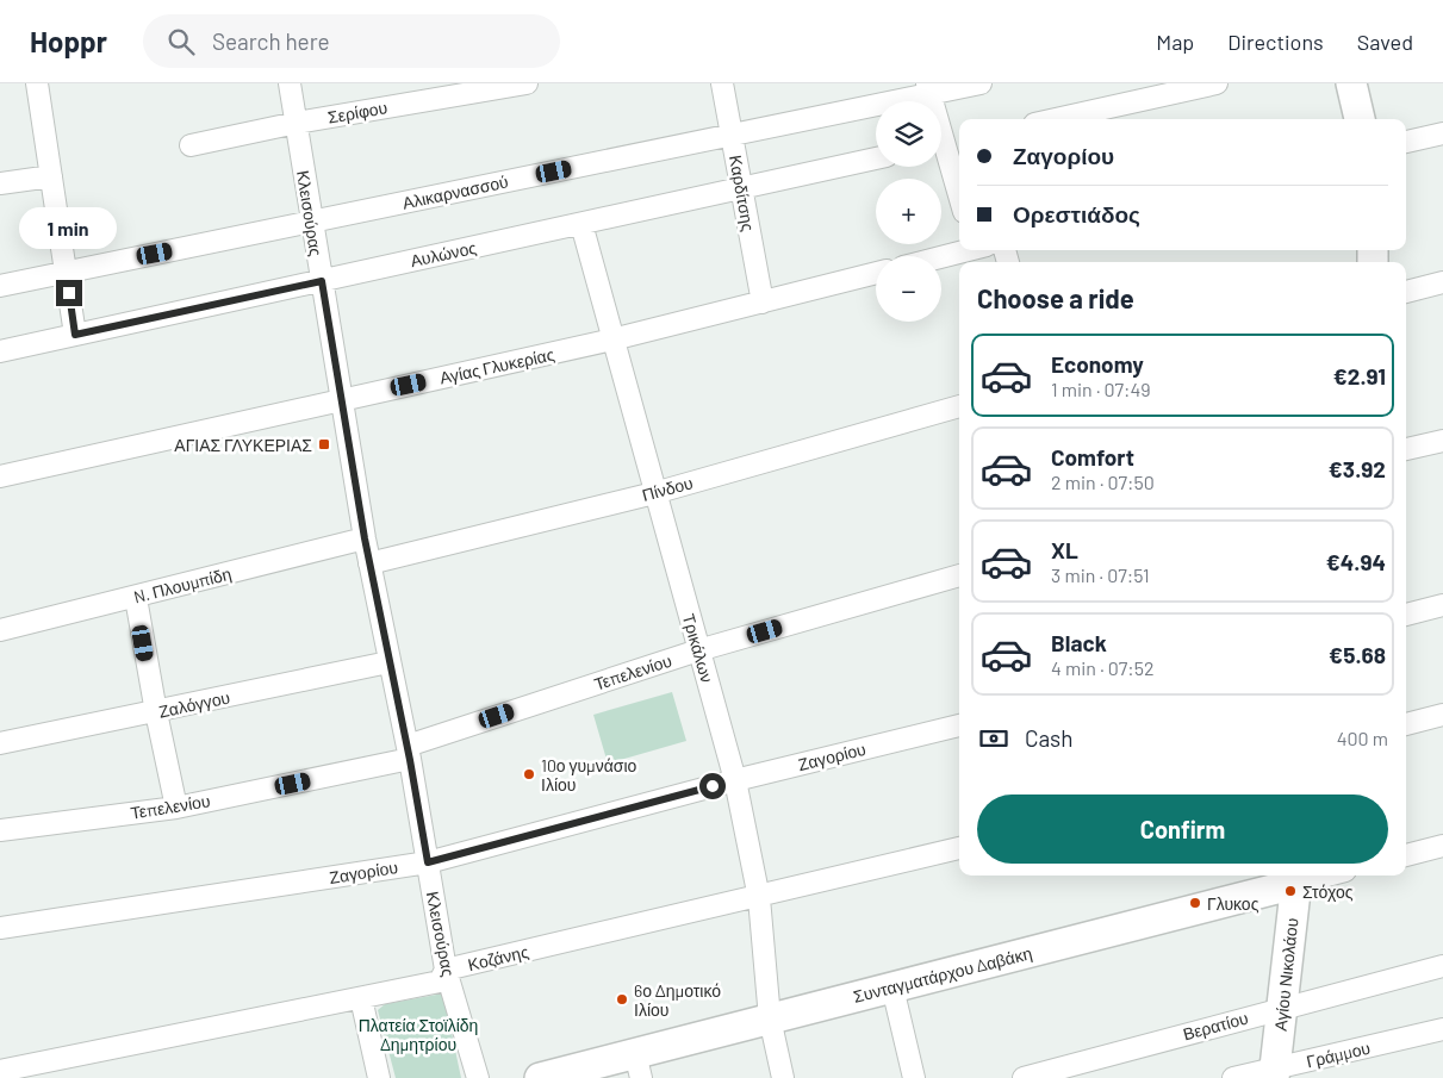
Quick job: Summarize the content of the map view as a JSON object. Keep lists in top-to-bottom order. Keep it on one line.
{"streets":{"street":["Σερίφου","Αλικαρνασσού","Καρδίτσης","Κλεισούρας","Αυλώνος","Αγίας Γλυκερίας","Πίνδου","N. Πλουμπίδη","Τρικάλων","Τεπελενίου","Ζαλόγγου","Ζαγορίου","Κοζάνης","Συνταγματάρχου Δαβάκη","Αγίου Νικολάου","Βερατίου","Γράμμου"]},"crossings":[["Σερίφου","Κλεισούρας"],["Αλικαρνασσού","Καρδίτσης"],["Αλικαρνασσού","Κλεισούρας"],["Καρδίτσης","Αυλώνος"],["Καρδίτσης","Αγίας Γλυκερίας"],["Κλεισούρας","Αυλώνος"],["Κλεισούρας","Αγίας Γλυκερίας"],["Κλεισούρας","Πίνδου"],["Κλεισούρας","N. Πλουμπίδη"],["Κλεισούρας","Τεπελενίου"],["Κλεισούρας","Ζαλόγγου"],["Κλεισούρας","Ζαγορίου"],["Κλεισούρας","Κοζάνης"],["Αυλώνος","Τρικάλων"],["Αγίας Γλυκερίας","Τρικάλων"],["Πίνδου","Τρικάλων"],["Τρικάλων","Τεπελενίου"],["Τρικάλων","Ζαγορίου"],["Τρικάλων","Κοζάνης"],["Τρικάλων","Συνταγματάρχου Δαβάκη"],["Συνταγματάρχου Δαβάκη","Αγίου Νικολάου"],["Αγίου Νικολάου","Βερατίου"],["Αγίου Νικολάου","Γράμμου"]],"parks":["Πλατεία Στοϊλίδη Δημητρίου"],"places":{"transit":["ΑΓΙΑΣ ΓΛΥΚΕΡΙΑΣ"],"other":["10ο γυμνάσιο Ιλίου","Στόχος","Γλυκος","6ο Δημοτικό Ιλίου"]},"page":{"header":"Hoppr","search":"Search here","nav":["Map","Directions","Saved"],"map_buttons":["+","−"],"banner":["Ζαγορίου","Ορεστιάδος"],"bubble":"1 min","heading":"Choose a ride","list":[{"name":"Economy","note":"1 min · 07:49","value":"€2.91"},{"name":"Comfort","note":"2 min · 07:50","value":"€3.92"},{"name":"XL","note":"3 min · 07:51","value":"€4.94"},{"name":"Black","note":"4 min · 07:52","value":"€5.68"}],"pay":["Cash","400 m"],"buttons":"Confirm"}}
